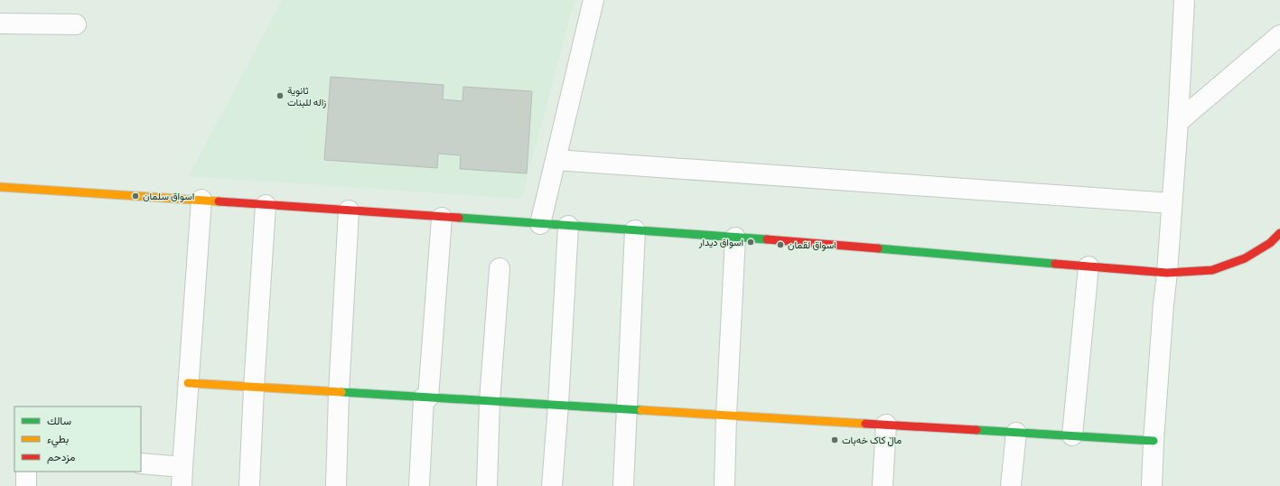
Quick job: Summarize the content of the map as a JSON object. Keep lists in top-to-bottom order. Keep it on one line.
{"places":["ثانوية زاله للبنات","اسواق سلمان","اسواق ديدار","اسواق لقمان","ماڵ کاک خەبات"],"legend":["سالك","بطيء","مزدحم"]}
